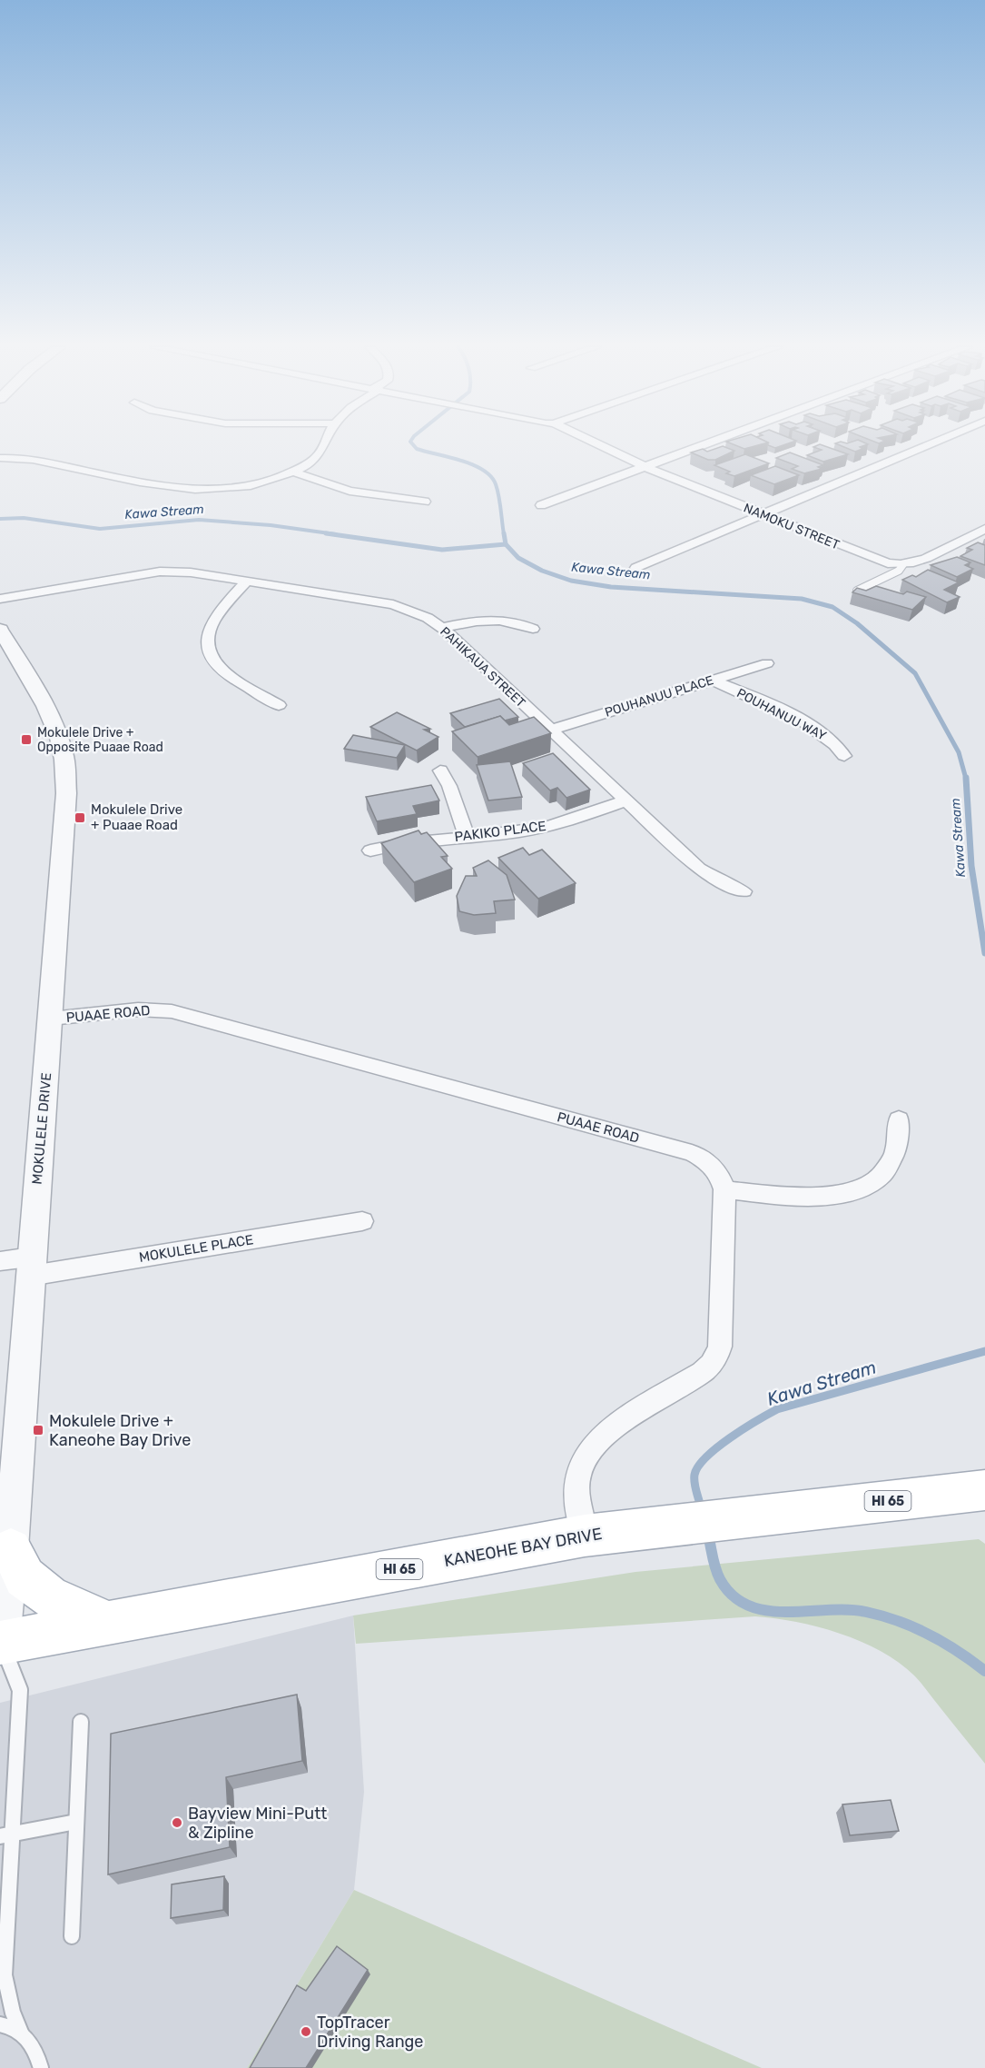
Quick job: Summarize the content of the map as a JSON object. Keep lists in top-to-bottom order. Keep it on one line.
{"streets":{"main road":["HI 65","KANEOHE BAY DRIVE"],"street":["NAMOKU STREET","PAHIKAUA STREET","POUHANUU PLACE","POUHANUU WAY","PAKIKO PLACE","PUAAE ROAD","MOKULELE DRIVE","MOKULELE PLACE"]},"crossings":[["PAHIKAUA STREET","POUHANUU PLACE"],["PAHIKAUA STREET","PAKIKO PLACE"],["POUHANUU PLACE","POUHANUU WAY"],["PUAAE ROAD","MOKULELE DRIVE"],["PUAAE ROAD","KANEOHE BAY DRIVE"],["MOKULELE DRIVE","MOKULELE PLACE"],["MOKULELE DRIVE","KANEOHE BAY DRIVE"]],"water":["Kawa Stream"],"places":{"transit":["Mokulele Drive + Opposite Puaae Road","Mokulele Drive + Puaae Road","Mokulele Drive + Kaneohe Bay Drive"],"other":["Bayview Mini-Putt & Zipline","TopTracer Driving Range"]}}
